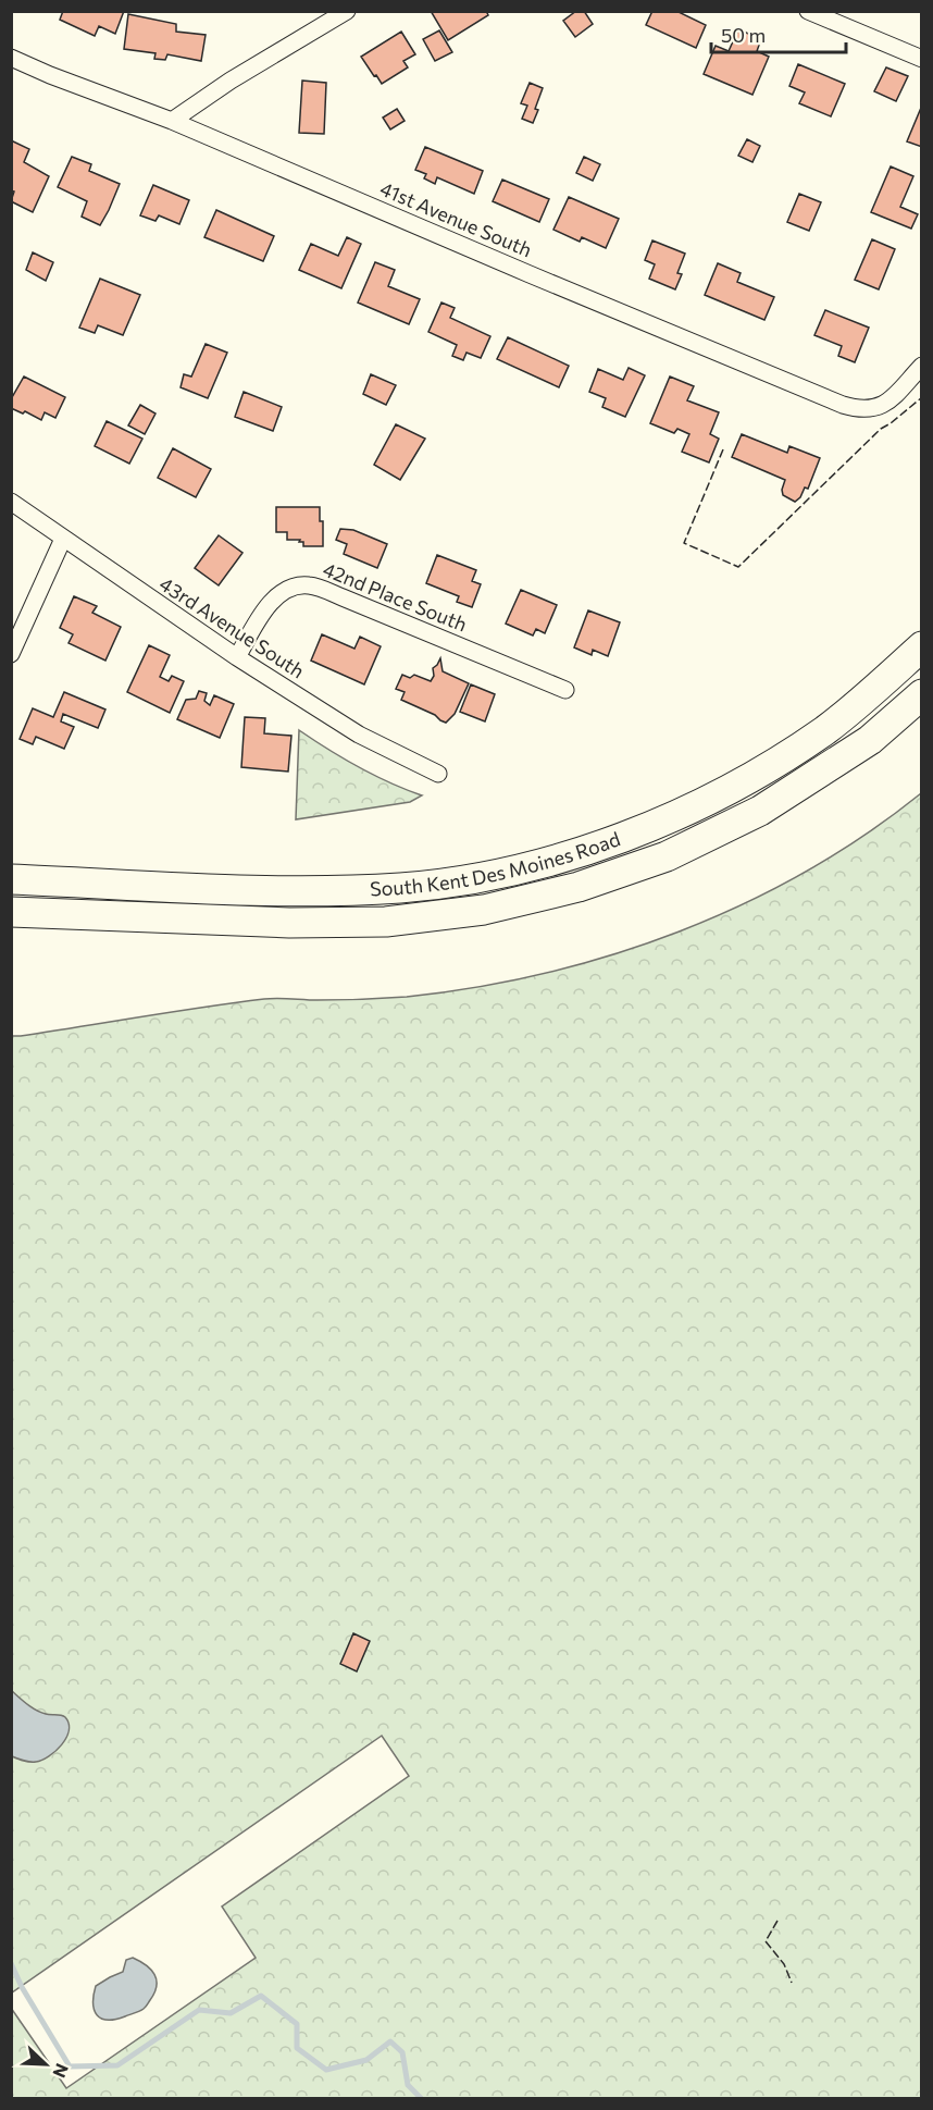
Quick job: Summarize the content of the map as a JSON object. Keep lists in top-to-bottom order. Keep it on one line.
{"streets":{"highway":["South Kent Des Moines Road"],"street":["41st Avenue South","42nd Place South","43rd Avenue South"]},"crossings":[["42nd Place South","43rd Avenue South"]],"scale_bar":"50 m","north":"bottom right"}
